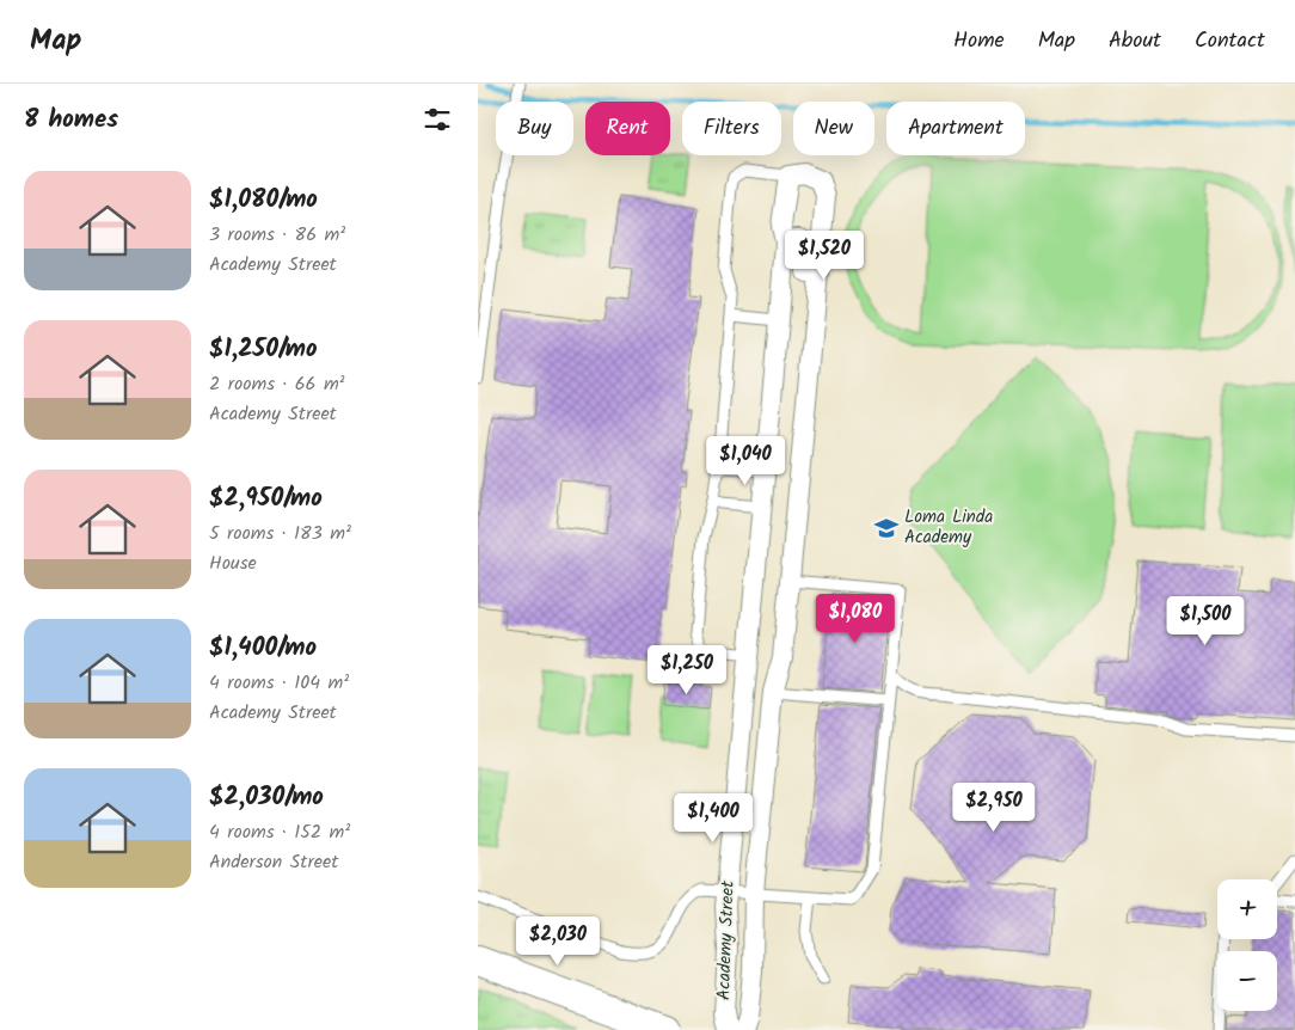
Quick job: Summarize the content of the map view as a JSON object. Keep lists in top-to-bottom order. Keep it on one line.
{"streets":{"street":["Academy Street"]},"places":{"school or university":["Loma Linda Academy"]},"page":{"header":"Map","nav":["Home","Map","About","Contact"],"heading":"8 homes","chip":["Buy","Rent","Filters","New","Apartment"],"list":[{"name":"$1,080/mo","note":"3 rooms · 86 m² · Academy Street"},{"name":"$1,250/mo","note":"2 rooms · 66 m² · Academy Street"},{"name":"$2,950/mo","note":"5 rooms · 183 m² · House"},{"name":"$1,400/mo","note":"4 rooms · 104 m² · Academy Street"},{"name":"$2,030/mo","note":"4 rooms · 152 m² · Anderson Street"}],"price":["$1,520","$1,040","$1,080","$1,500","$1,250","$2,950","$1,400","$2,030"],"map_buttons":["+","−"]}}
